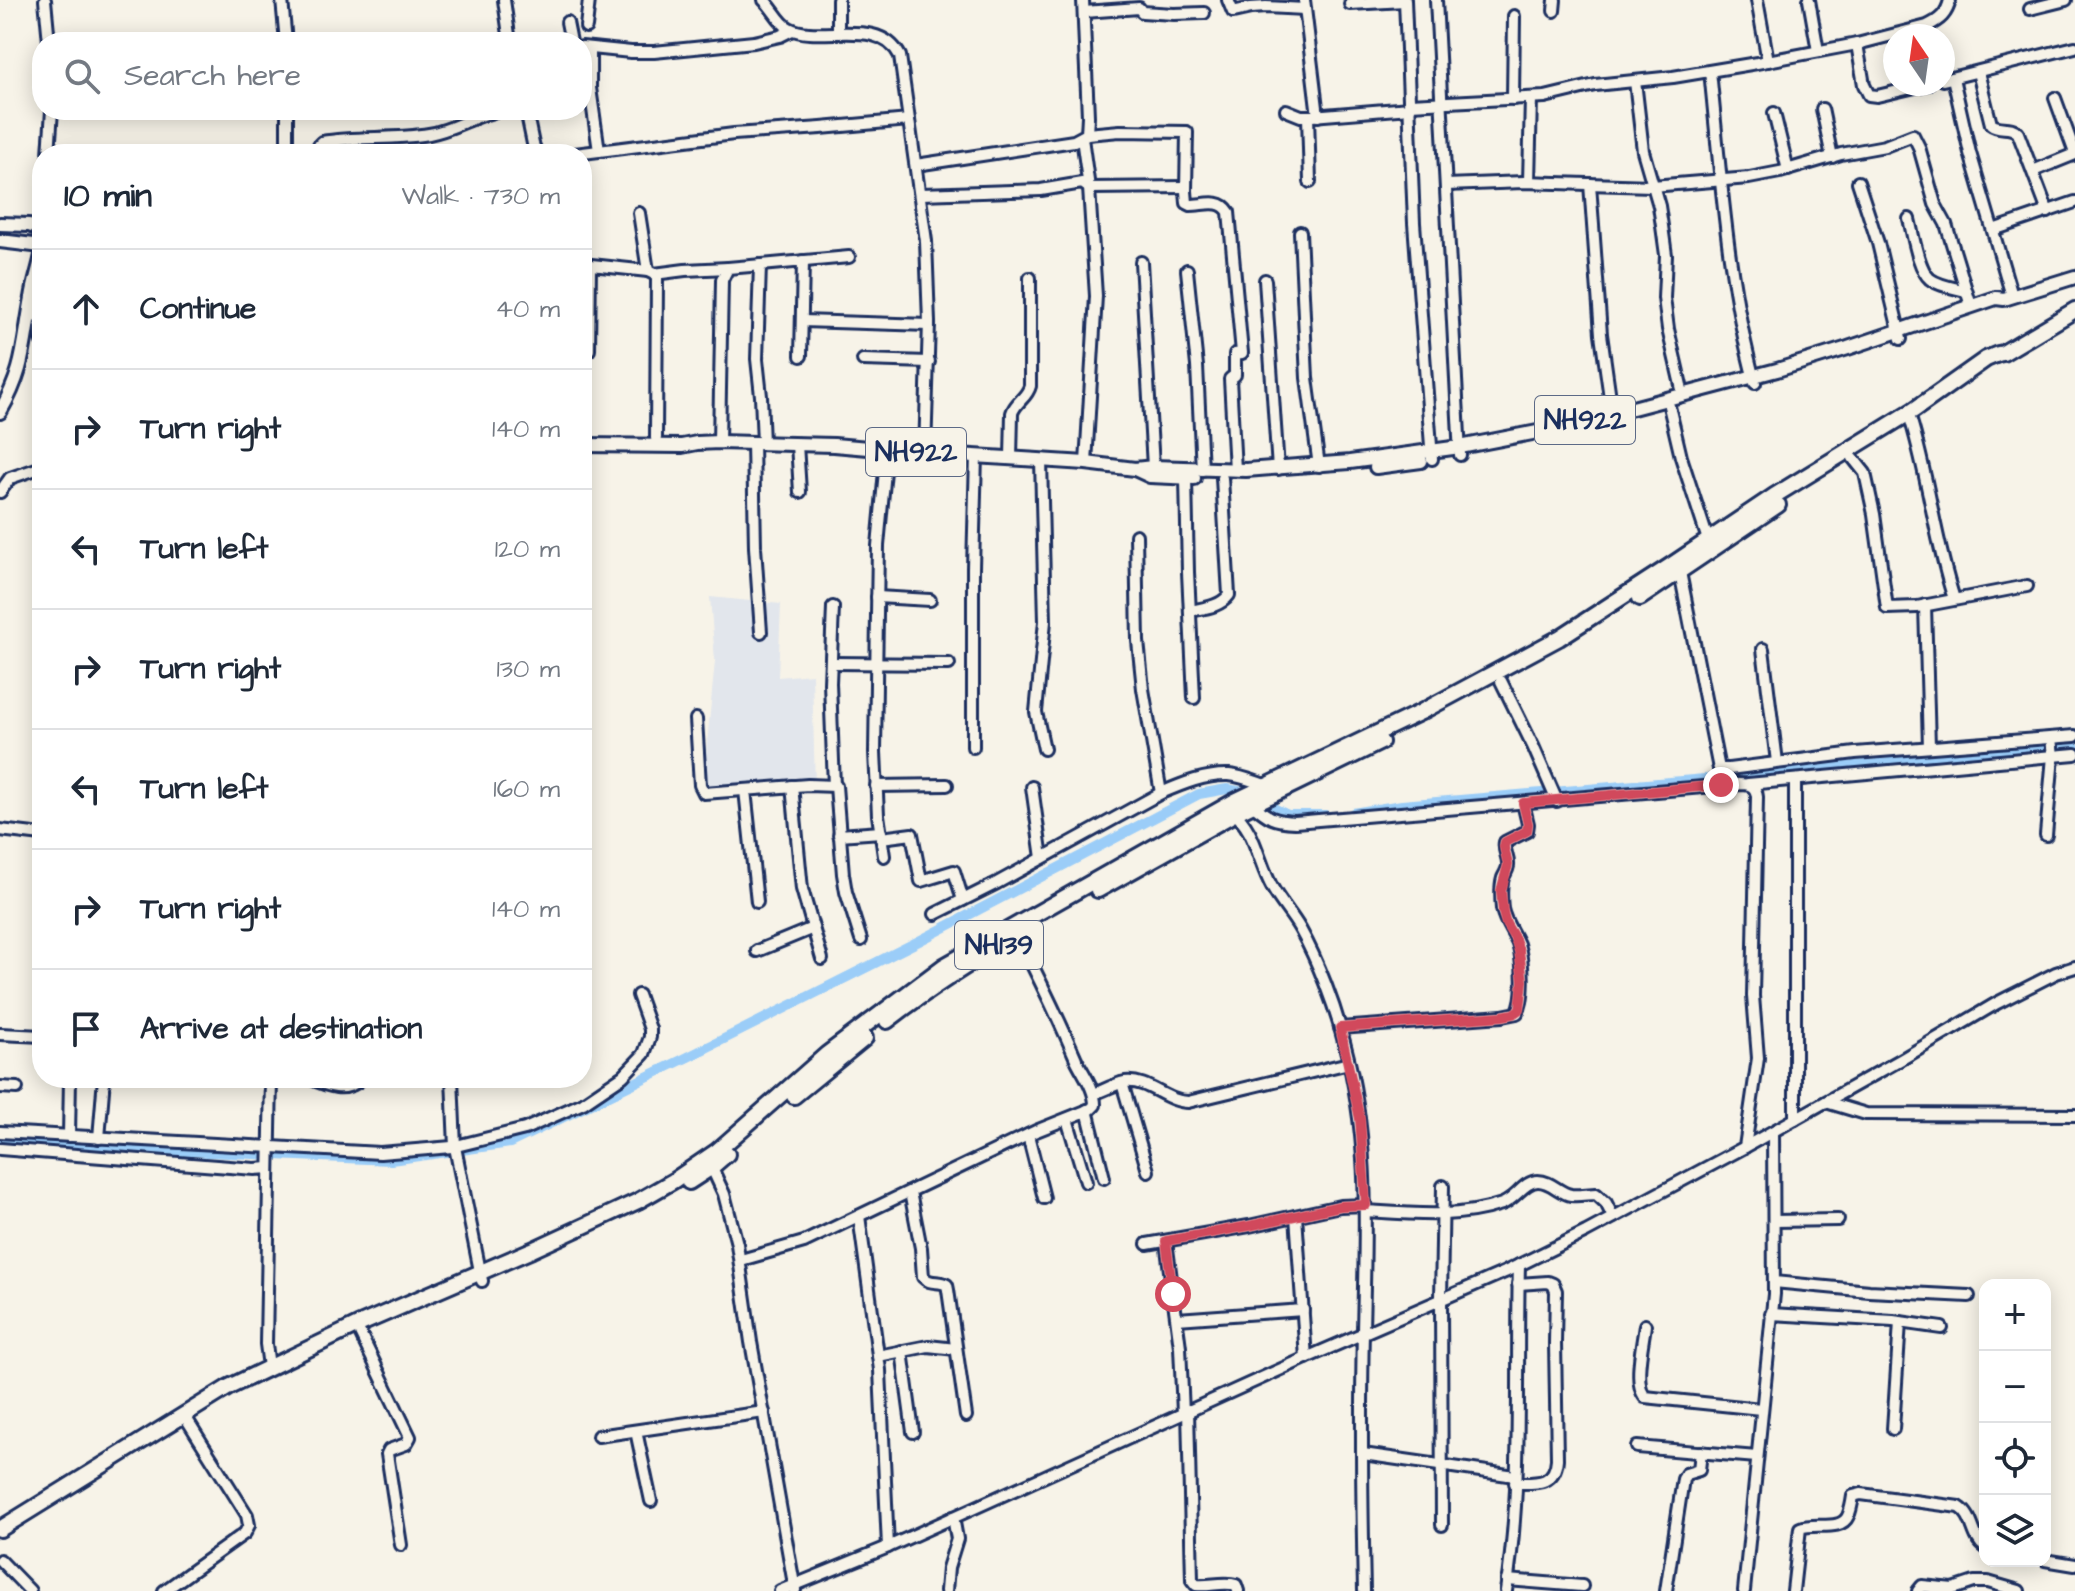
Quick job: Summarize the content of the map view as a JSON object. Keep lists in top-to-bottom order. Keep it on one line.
{"streets":{"highway":["NH139"],"main road":["NH922"]},"north":"top","page":{"search":"Search here","heading":["10 min","Walk · 730 m"],"list":[["Continue","40 m"],["Turn right","140 m"],["Turn left","120 m"],["Turn right","130 m"],["Turn left","160 m"],["Turn right","140 m"],"Arrive at destination"],"map_buttons":["+","−"]}}
